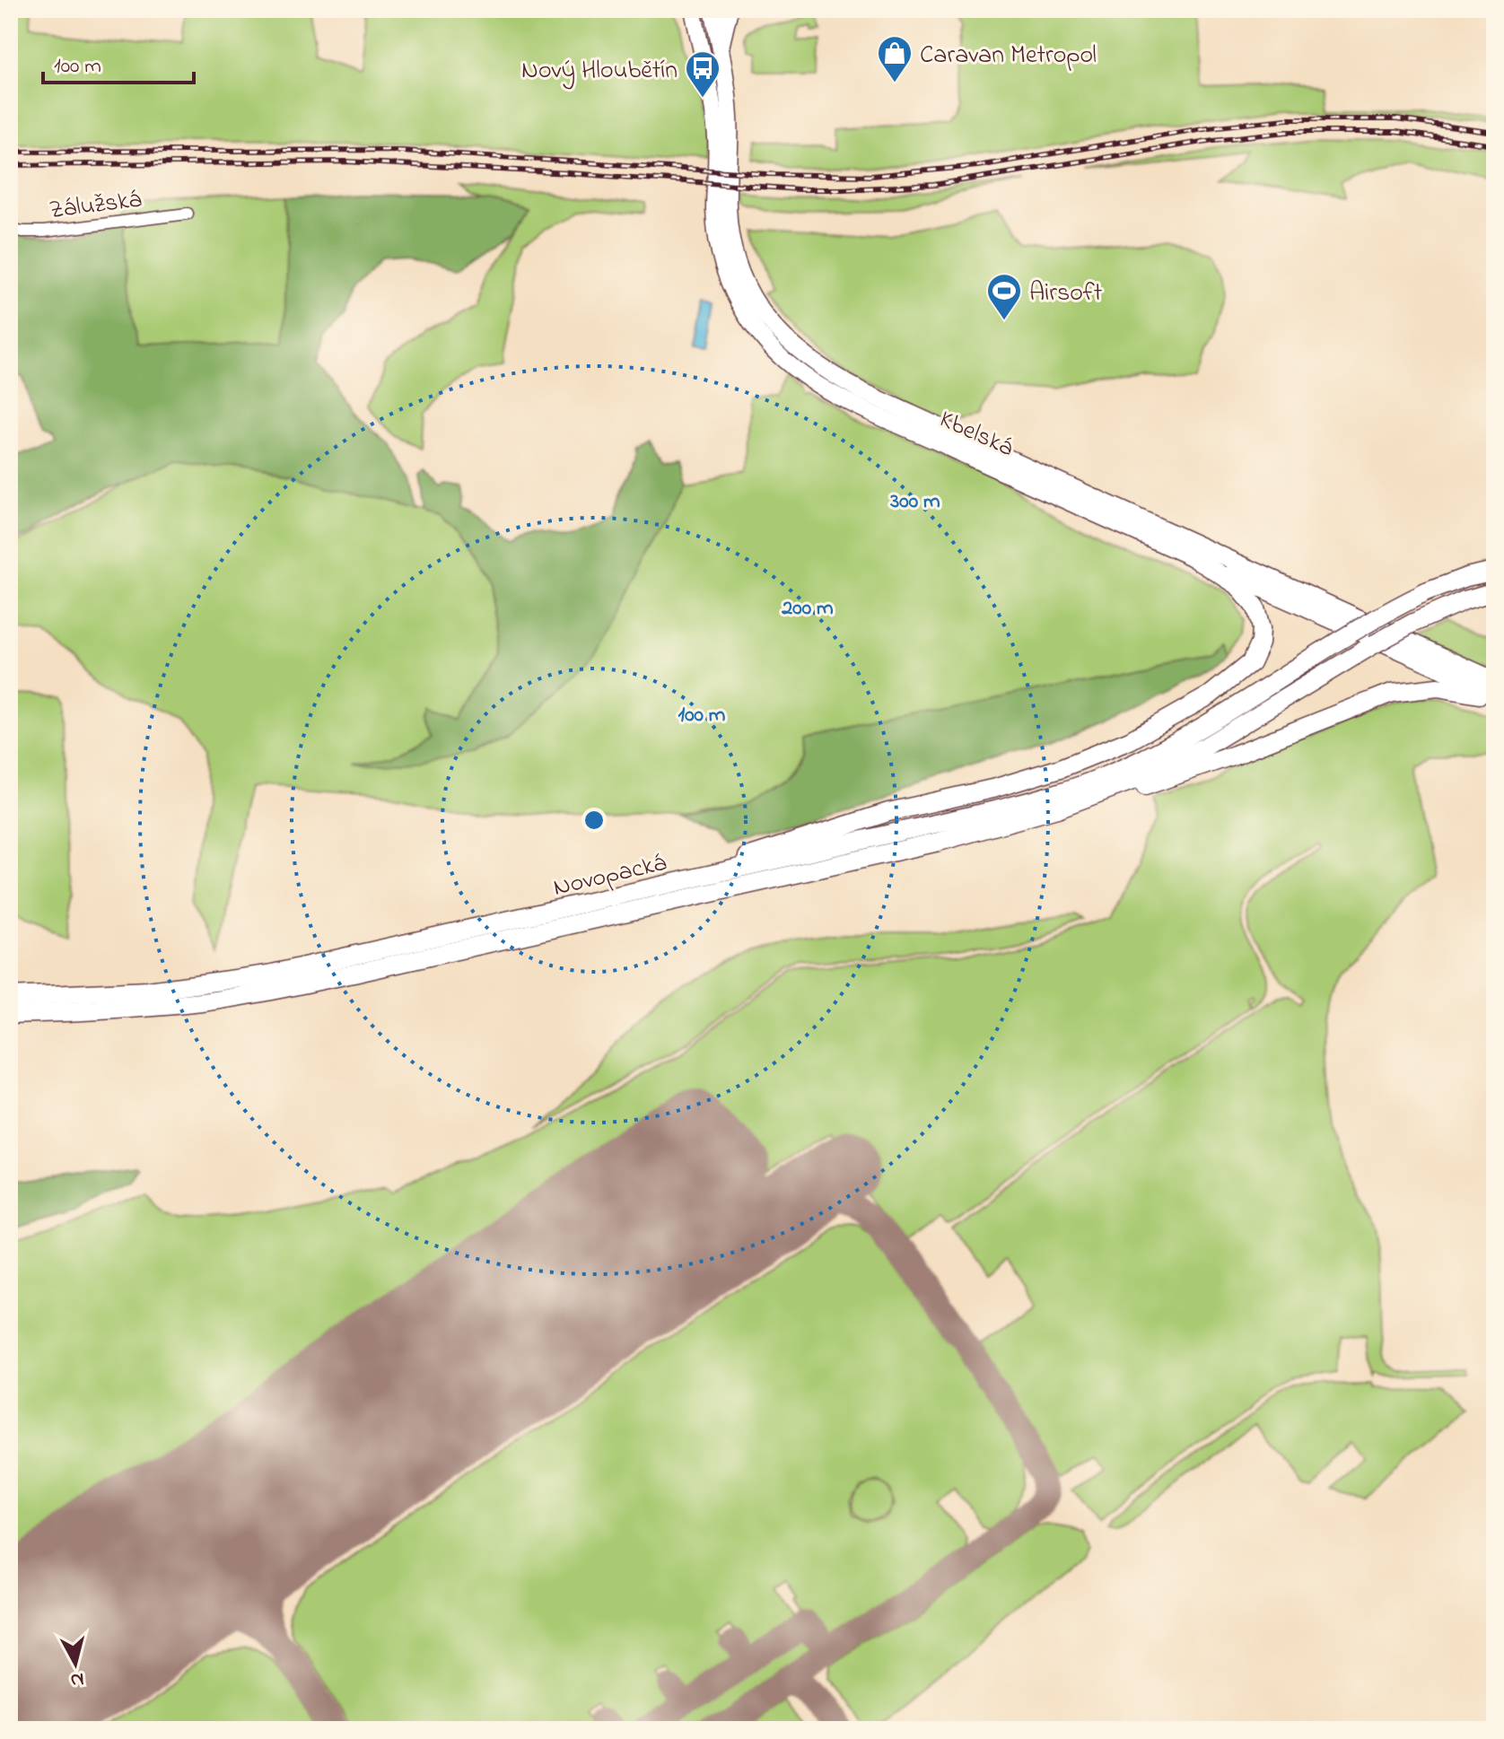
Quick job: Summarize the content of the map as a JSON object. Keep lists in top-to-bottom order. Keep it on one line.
{"streets":{"highway":["Kbelská","Novopacká"],"street":["Zálužská"]},"places":{"shop":["Caravan Metropol"],"bus stop":["Nový Hloubětín"],"sports":["Airsoft"]},"scale_bar":"100 m","north":"bottom","rings":["300 m","200 m","100 m"]}
